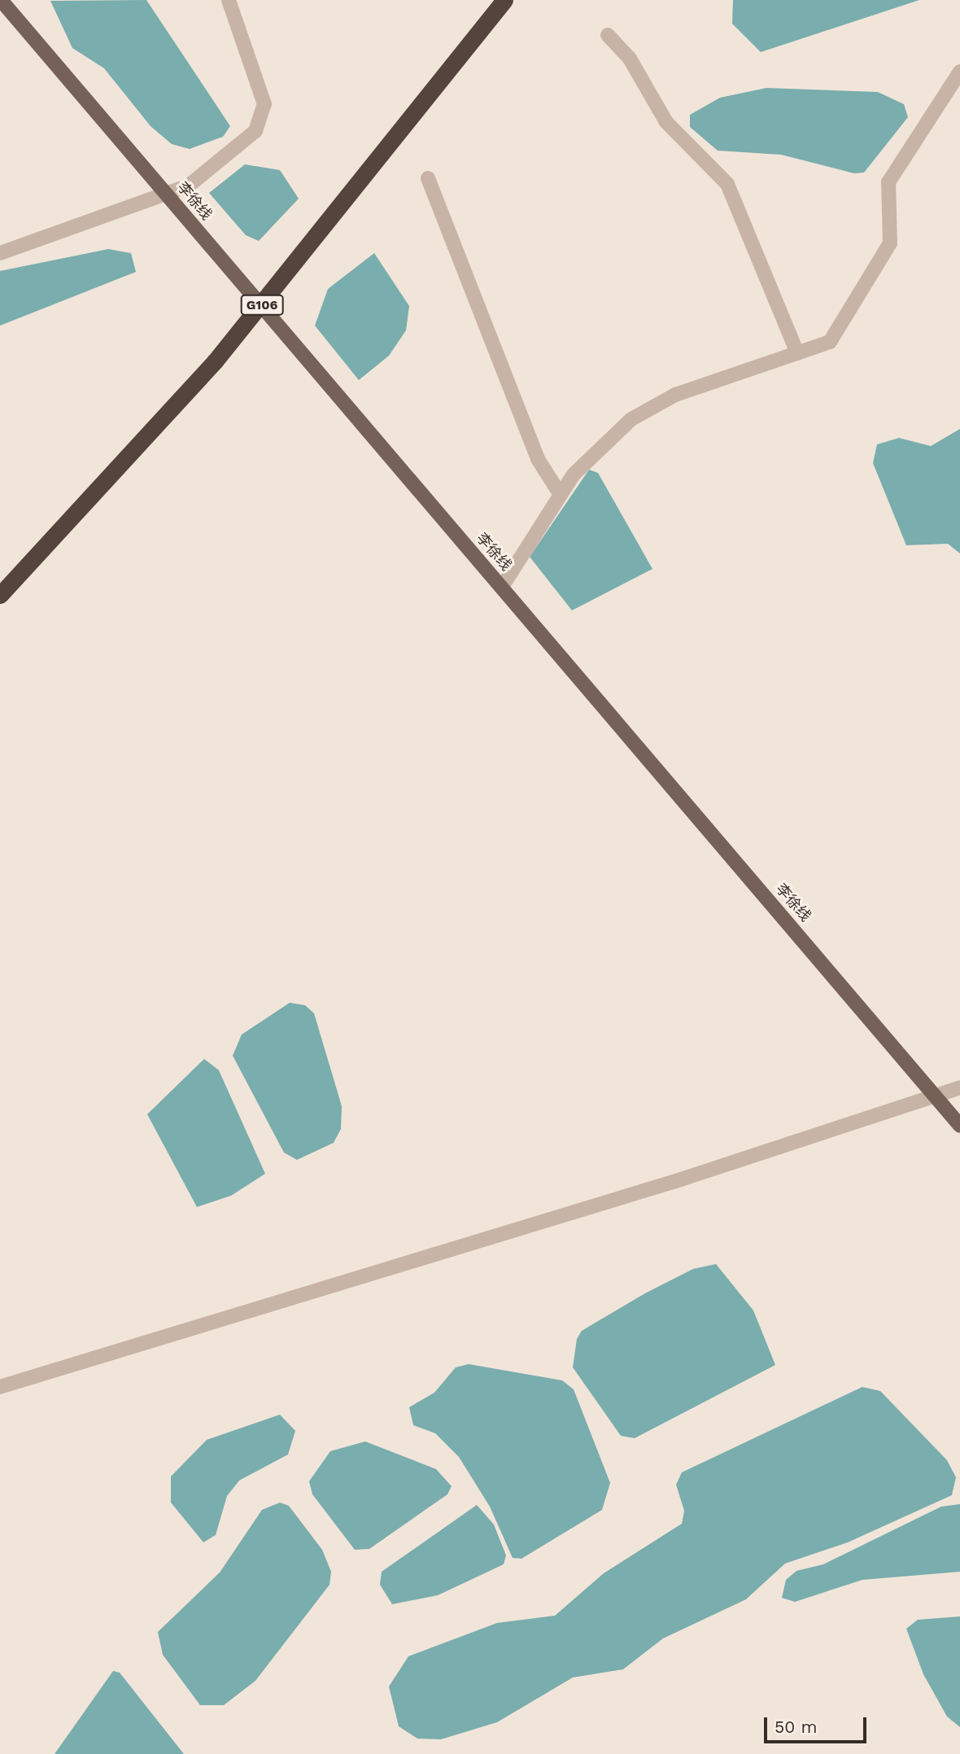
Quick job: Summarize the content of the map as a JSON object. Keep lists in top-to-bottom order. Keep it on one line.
{"streets":{"highway":["G106"],"main road":["李徐线"]},"crossings":[["李徐线","G106"]],"scale_bar":"50 m"}
